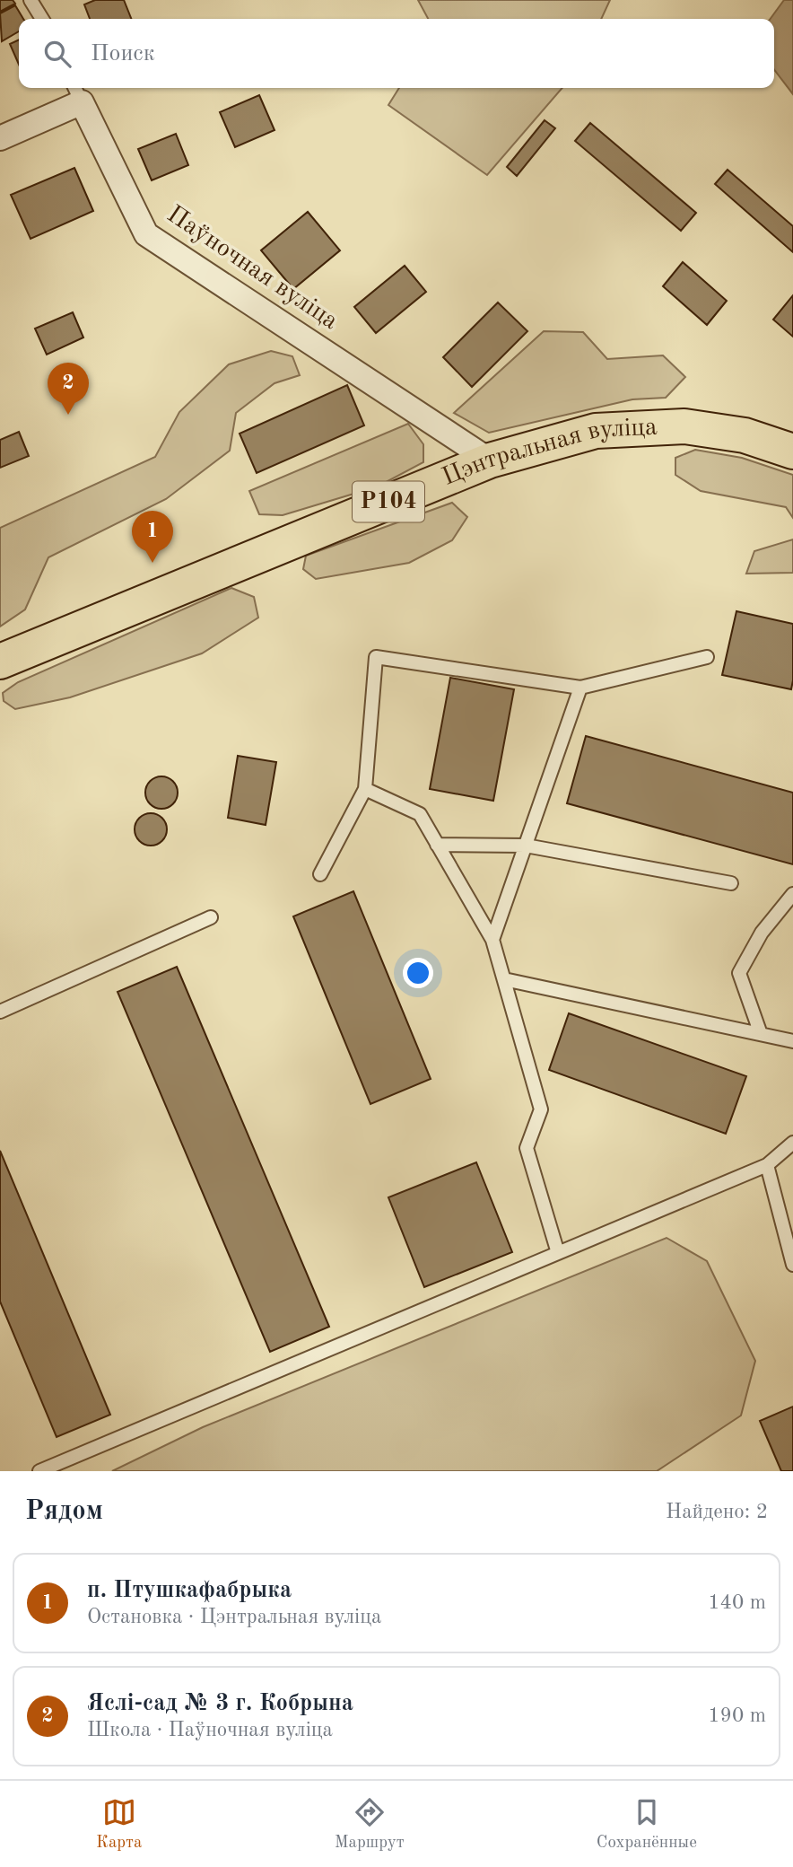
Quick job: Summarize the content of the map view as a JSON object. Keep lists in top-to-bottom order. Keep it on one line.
{"streets":{"main road":["Цэнтральная вуліца","Р104"],"street":["Паўночная вуліца"]},"crossings":[["Паўночная вуліца","Цэнтральная вуліца"]],"page":{"search":"Поиск","pins":["2","1"],"heading":["Рядом","Найдено: 2"],"list":[{"mark":"1","name":"п. Птушкафабрыка","note":"Остановка · Цэнтральная вуліца","value":"140 m"},{"mark":"2","name":"Яслі-сад № 3 г. Кобрына","note":"Школа · Паўночная вуліца","value":"190 m"}],"nav":["Карта","Маршрут","Сохранённые"]}}
